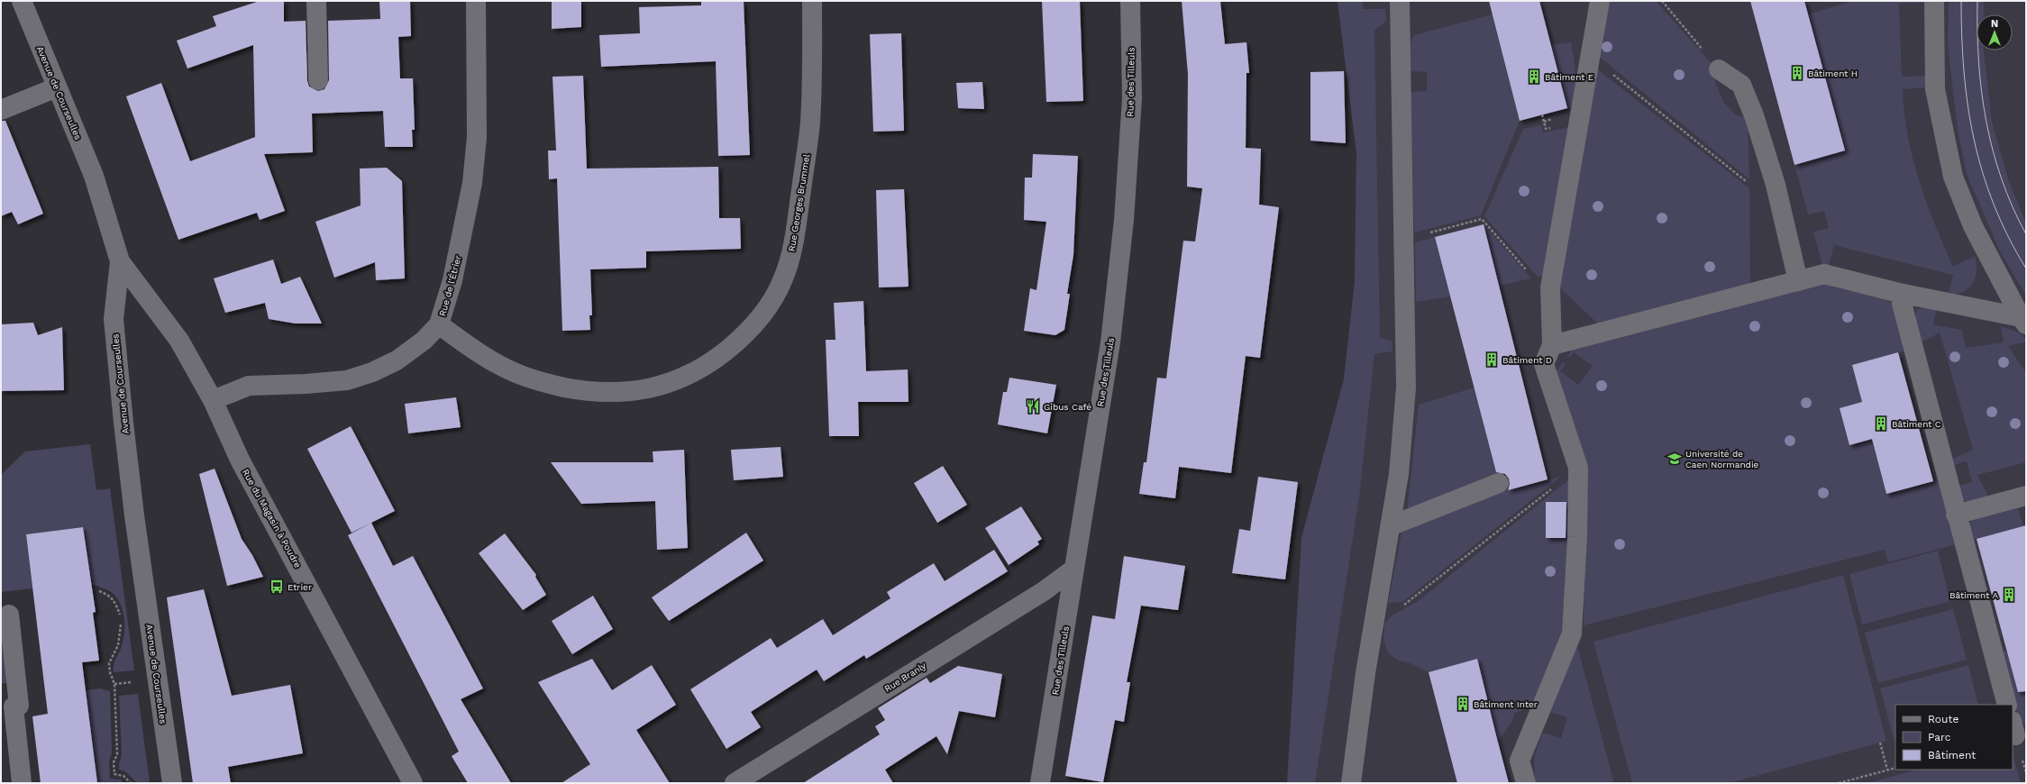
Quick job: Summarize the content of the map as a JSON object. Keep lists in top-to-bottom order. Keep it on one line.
{"streets":{"street":["Rue des Tilleuls","Avenue de Courseulles","Rue Georges Brummel","Rue de l'Étrier","Rue du Magasin à Poudre","Rue Branly"]},"crossings":[["Rue des Tilleuls","Rue Branly"],["Avenue de Courseulles","Rue du Magasin à Poudre"],["Rue Georges Brummel","Rue de l'Étrier"],["Rue de l'Étrier","Rue du Magasin à Poudre"]],"places":{"building":["Bâtiment H","Bâtiment E","Bâtiment D","Bâtiment C","Bâtiment A","Bâtiment Inter"],"restaurant":["Gibus Café"],"school or university":["Université de Caen Normandie"],"bus stop":["Etrier"]},"legend":["Route","Parc","Bâtiment"],"north":"top"}
